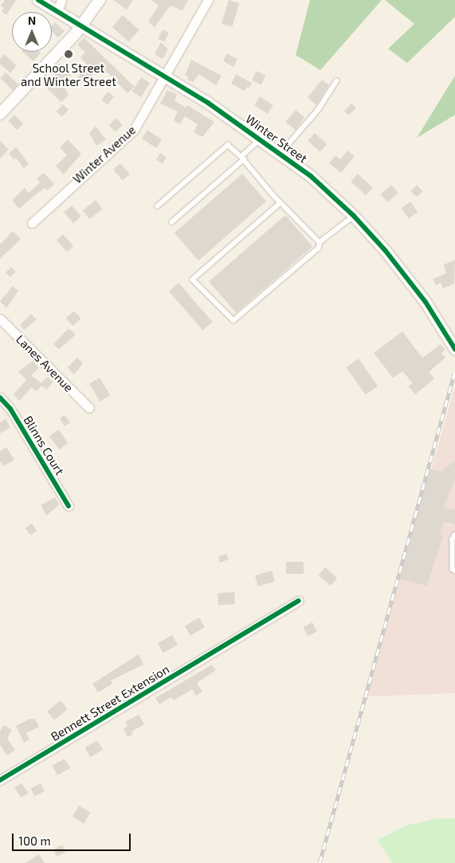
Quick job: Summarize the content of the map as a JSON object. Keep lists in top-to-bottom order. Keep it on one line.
{"streets":{"street":["Winter Street","Winter Avenue","Lanes Avenue","Blinns Court","Bennett Street Extension"]},"crossings":[["Winter Street","Winter Avenue"]],"places":["School Street and Winter Street"],"scale_bar":"100 m","north":"top"}
